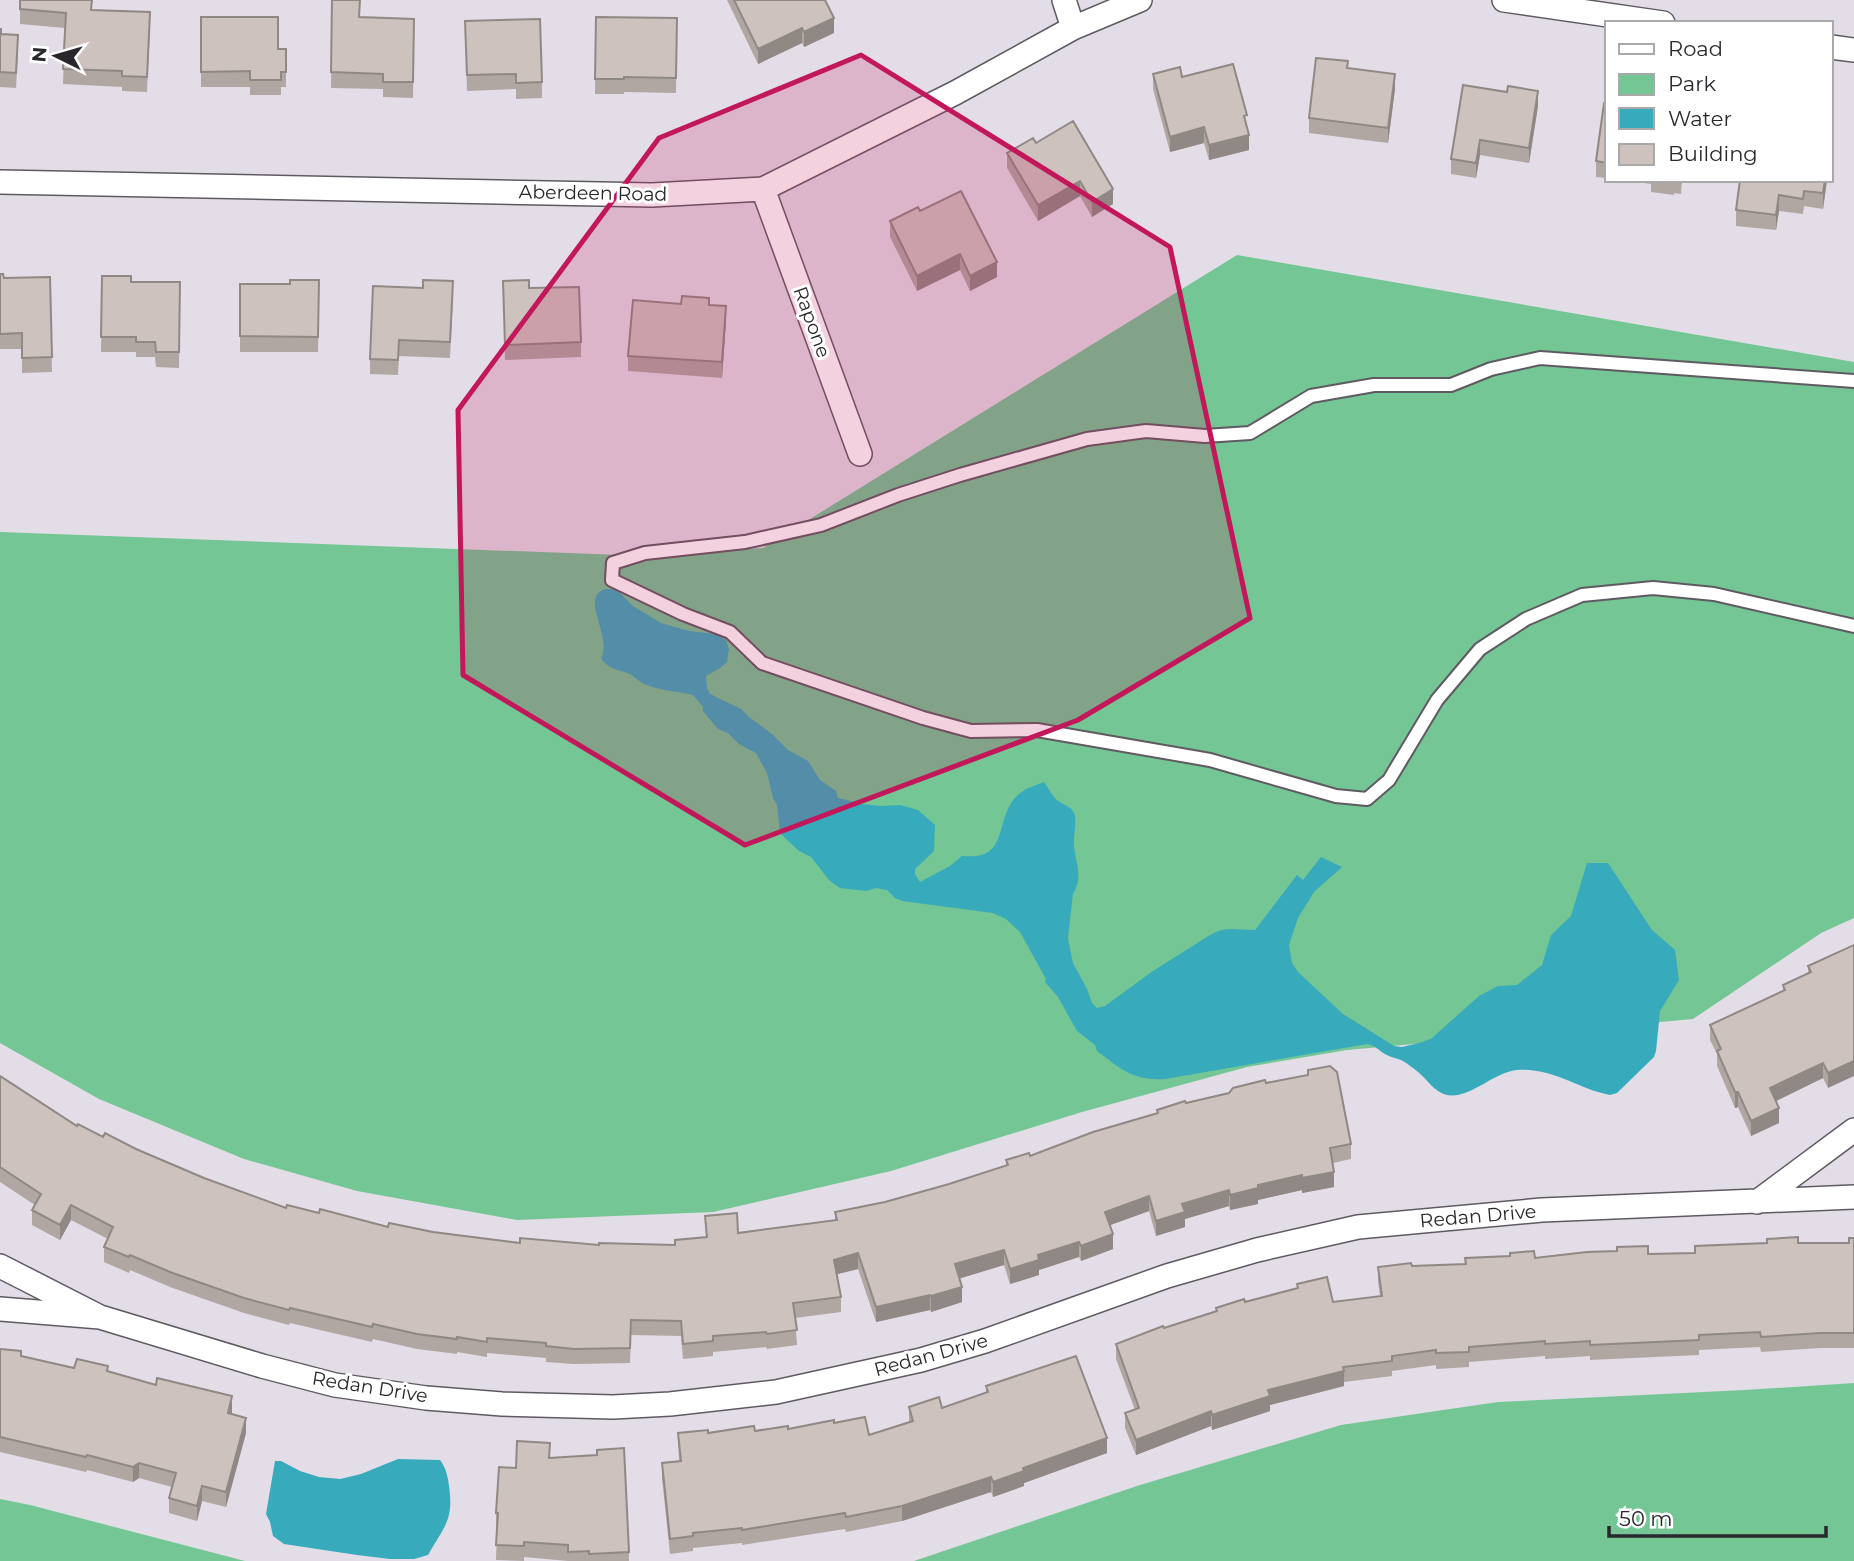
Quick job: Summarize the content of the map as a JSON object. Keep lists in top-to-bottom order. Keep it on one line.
{"streets":{"street":["Aberdeen Road","Rapone","Redan Drive"]},"crossings":[["Aberdeen Road","Rapone"]],"legend":["Road","Park","Water","Building"],"scale_bar":"50 m","north":"left"}
